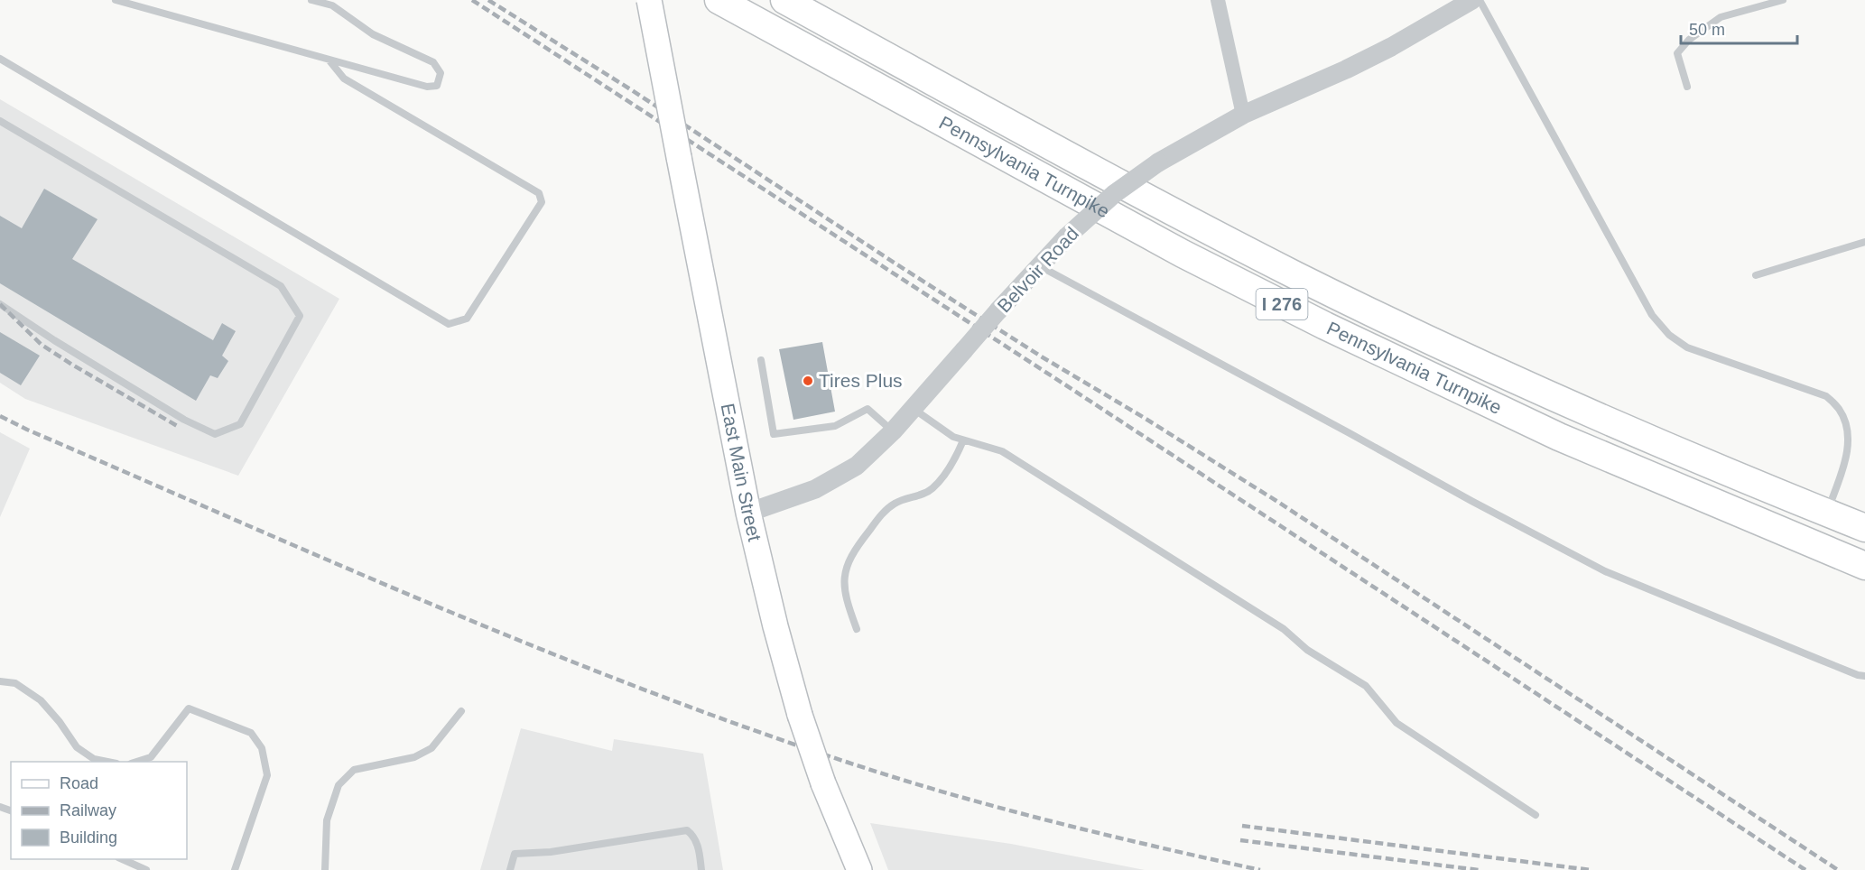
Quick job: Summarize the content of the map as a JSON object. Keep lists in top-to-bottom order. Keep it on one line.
{"streets":{"highway":["Pennsylvania Turnpike","I 276"],"main road":["East Main Street"],"street":["Belvoir Road"]},"crossings":[["Belvoir Road","East Main Street"]],"places":["Tires Plus"],"legend":["Road","Railway","Building"],"scale_bar":"50 m"}
